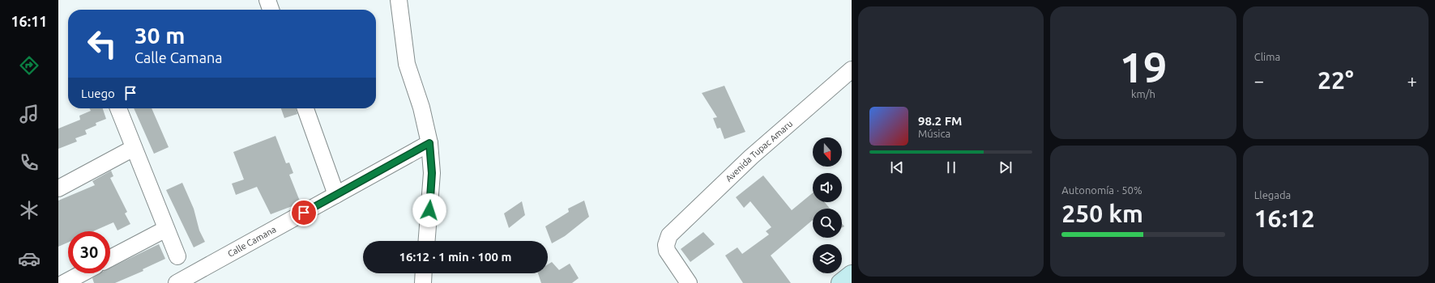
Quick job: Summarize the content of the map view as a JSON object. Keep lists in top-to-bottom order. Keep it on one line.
{"streets":{"street":["Avenida Tupac Amaru","Calle Camana"]},"north":"bottom","page":{"tabs":"16:11","tile":[["19","km/h"],"Clima",["Autonomía · 50%","250 km"],["Llegada","16:12"]],"turn":["30 m","Calle Camana"],"heat":["−","22°","+"],"then":"Luego","song":["98.2 FM","Música"],"limit":"30","trip":"16:12 · 1 min · 100 m"}}
